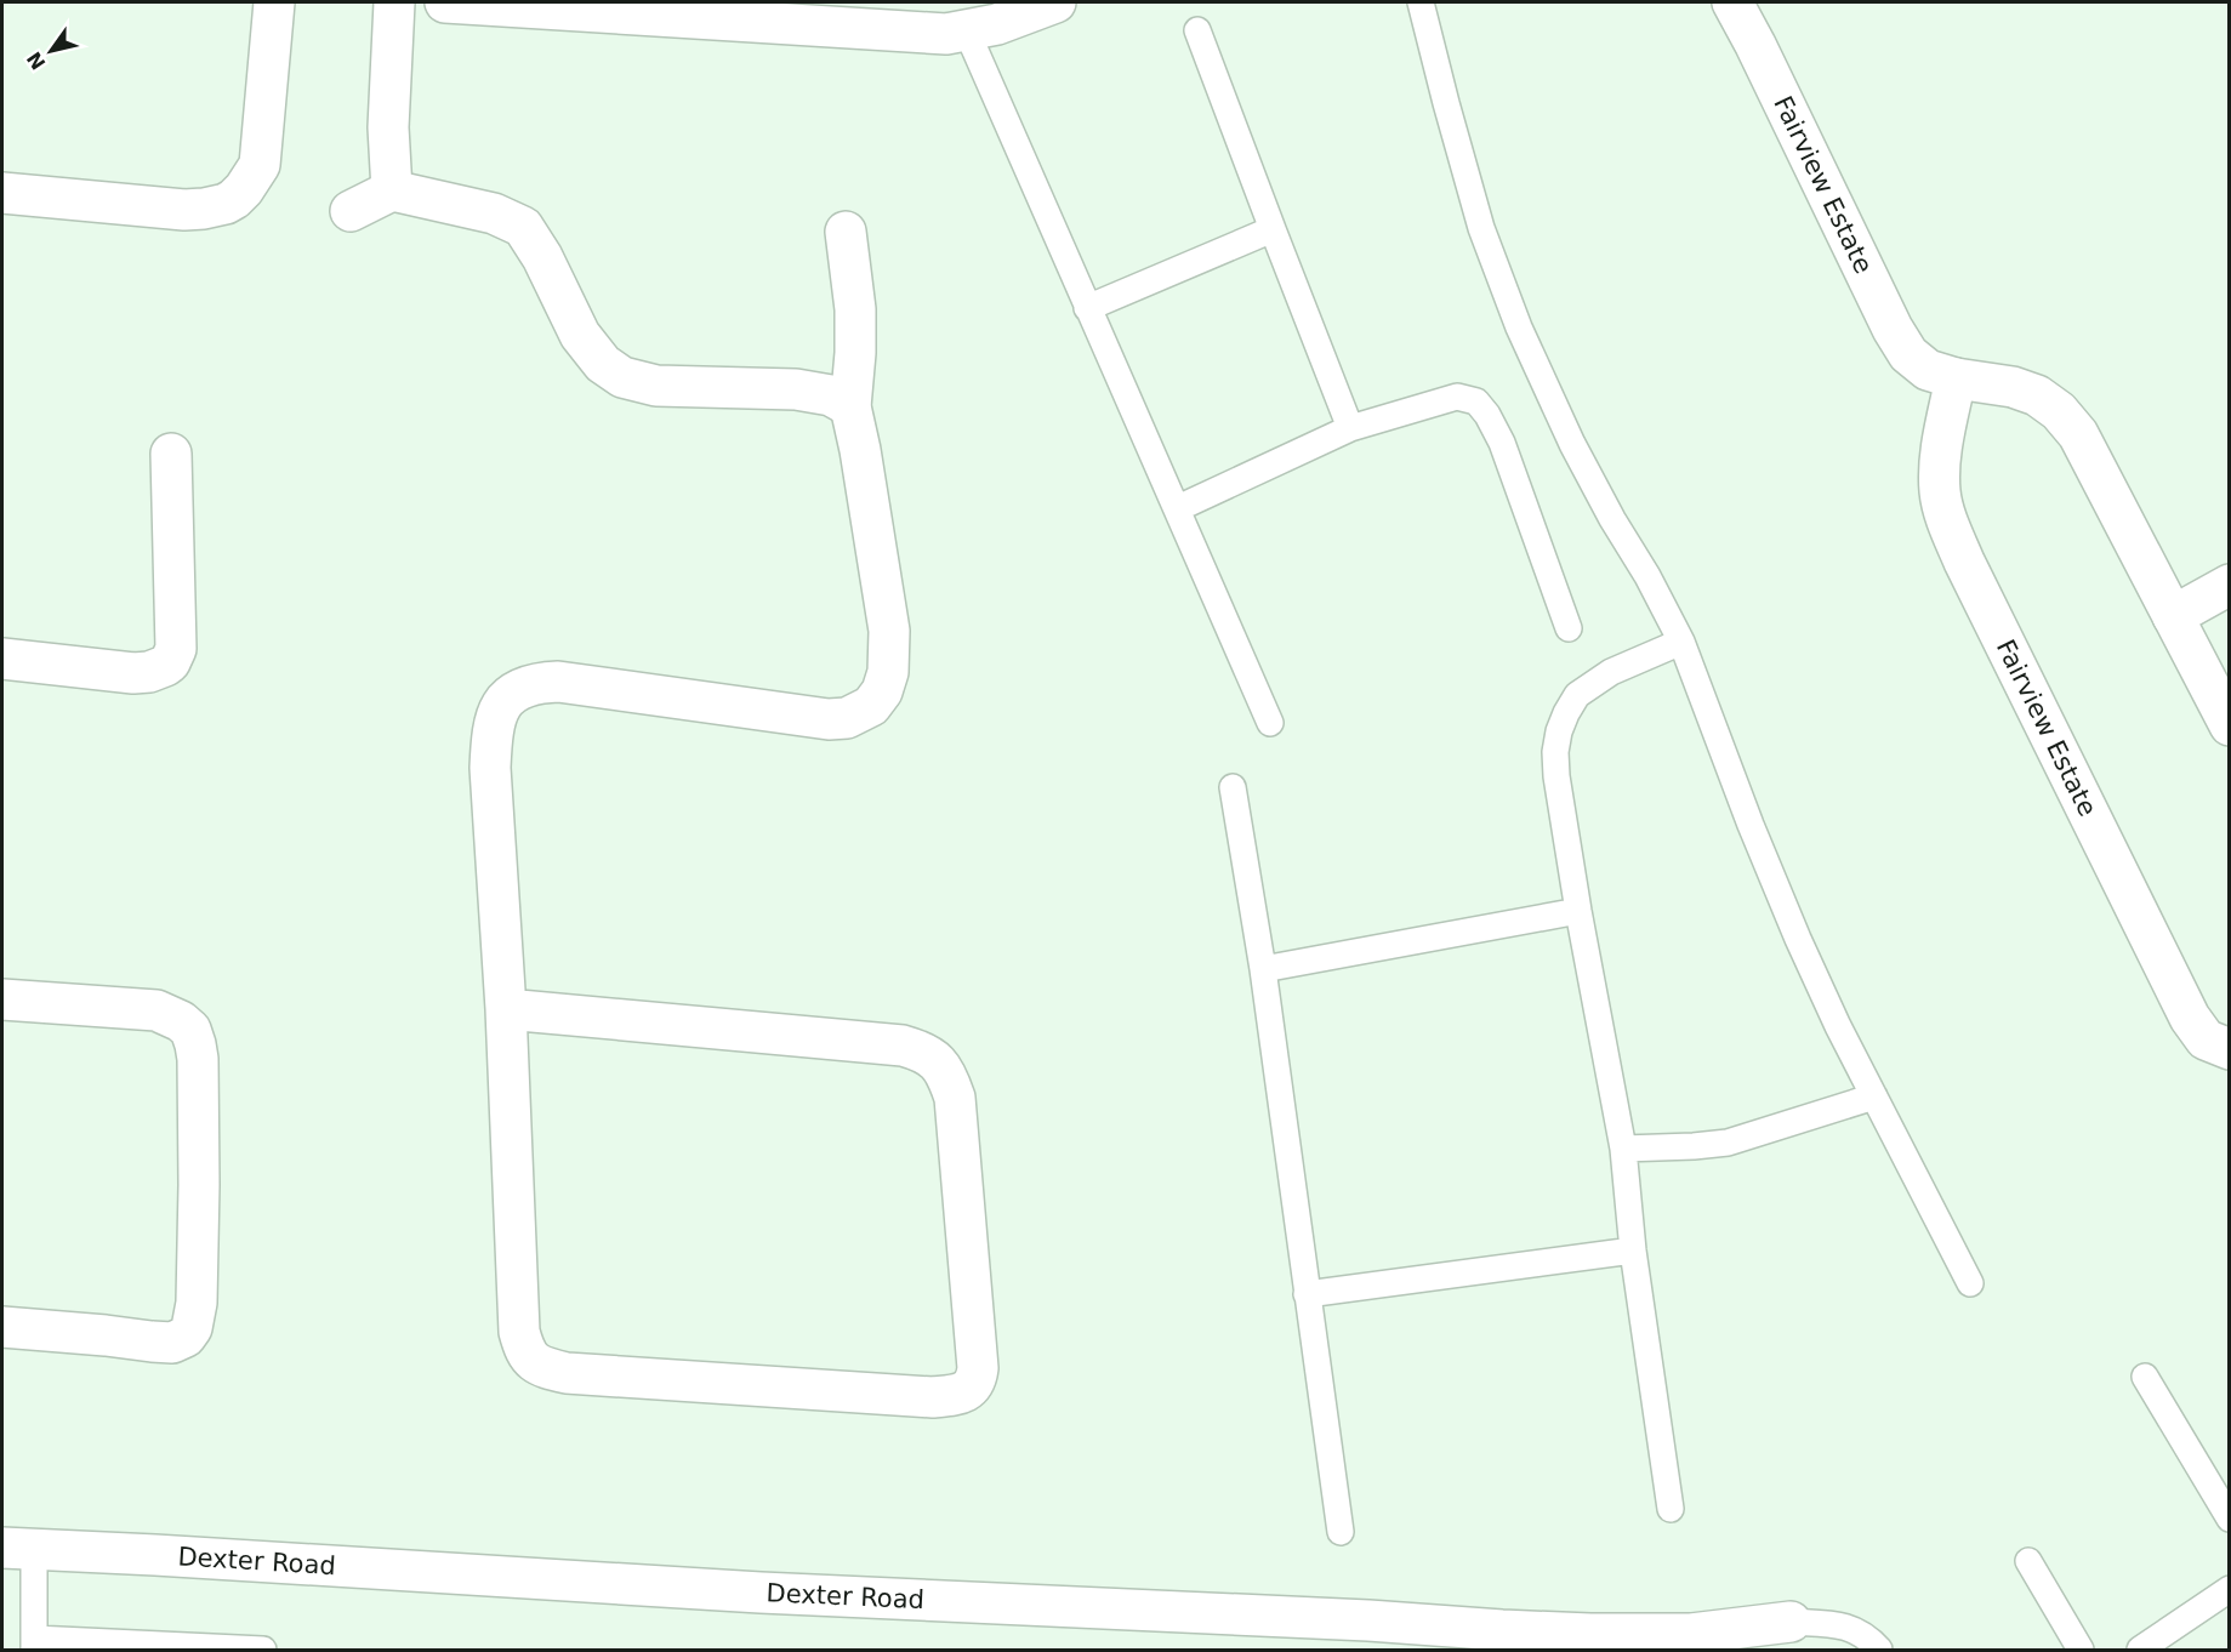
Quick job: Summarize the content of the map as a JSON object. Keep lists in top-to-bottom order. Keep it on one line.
{"streets":{"street":["Fairview Estate","Dexter Road"]},"north":"bottom left"}
